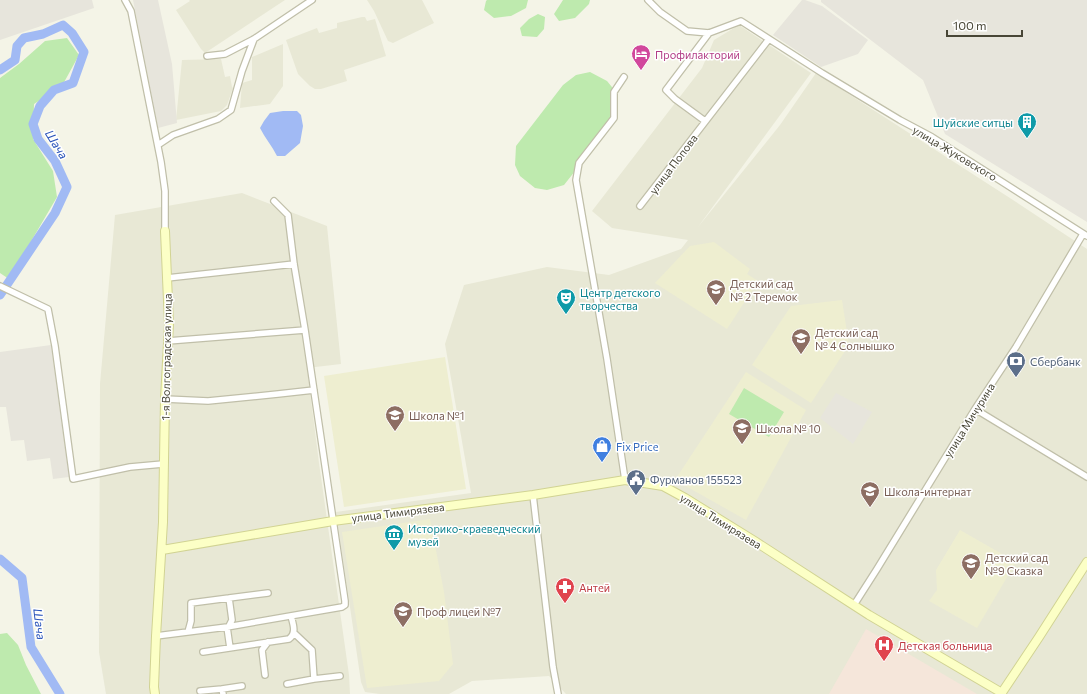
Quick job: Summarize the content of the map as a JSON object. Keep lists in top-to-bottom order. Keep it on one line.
{"streets":{"street":["улица Жуковского","улица Попова","1-я Волгоградская улица","улица Мичурина","улица Тимирязева"]},"crossings":[["улица Жуковского","улица Попова"],["улица Жуковского","улица Мичурина"],["1-я Волгоградская улица","улица Тимирязева"],["улица Мичурина","улица Тимирязева"]],"water":["Шача"],"places":{"hotel":["Профилакторий"],"building":["Шуйские ситцы"],"school or university":["Детский сад № 2 Теремок","Детский сад № 4 Солнышко","Школа №1","Школа № 10","Школа-интернат","Детский сад №9 Сказка","Проф лицей №7"],"theatre":["Центр детского творчества"],"bank":["Сбербанк"],"shop":["Fix Price"],"public building":["Фурманов 155523"],"museum":["Историко-краеведческий музей"],"pharmacy":["Антей"],"hospital":["Детская больница"]},"scale_bar":"100 m"}
